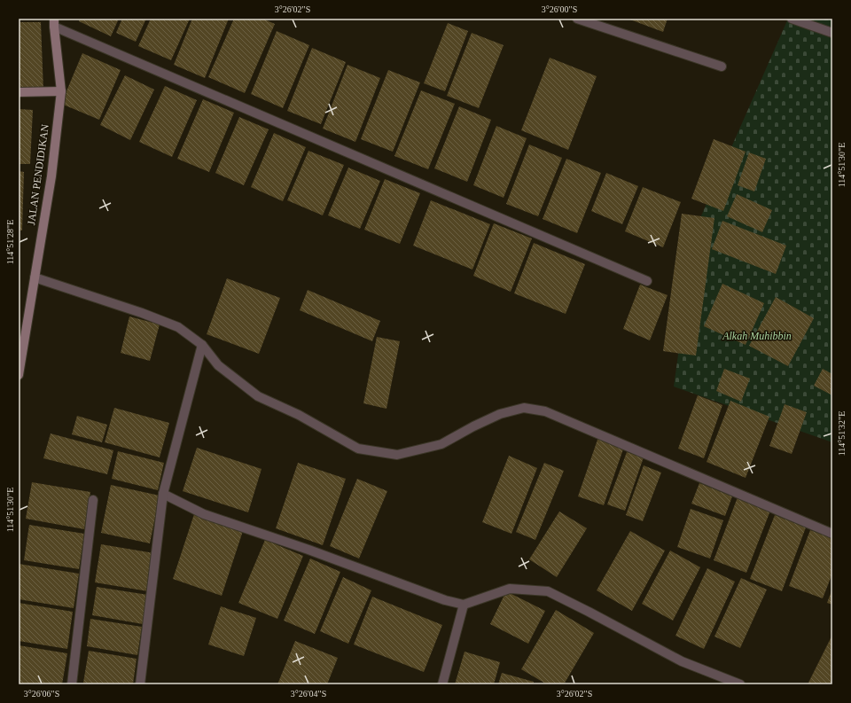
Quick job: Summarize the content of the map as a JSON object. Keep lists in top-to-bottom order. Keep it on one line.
{"streets":{"street":["JALAN PENDIDIKAN"]},"parks":["Alkah Muhibbin"],"coordinates":["3°26'02\"S","3°26'00\"S","114°51'30\"E","114°51'28\"E","114°51'32\"E","3°26'06\"S","3°26'04\"S"]}
